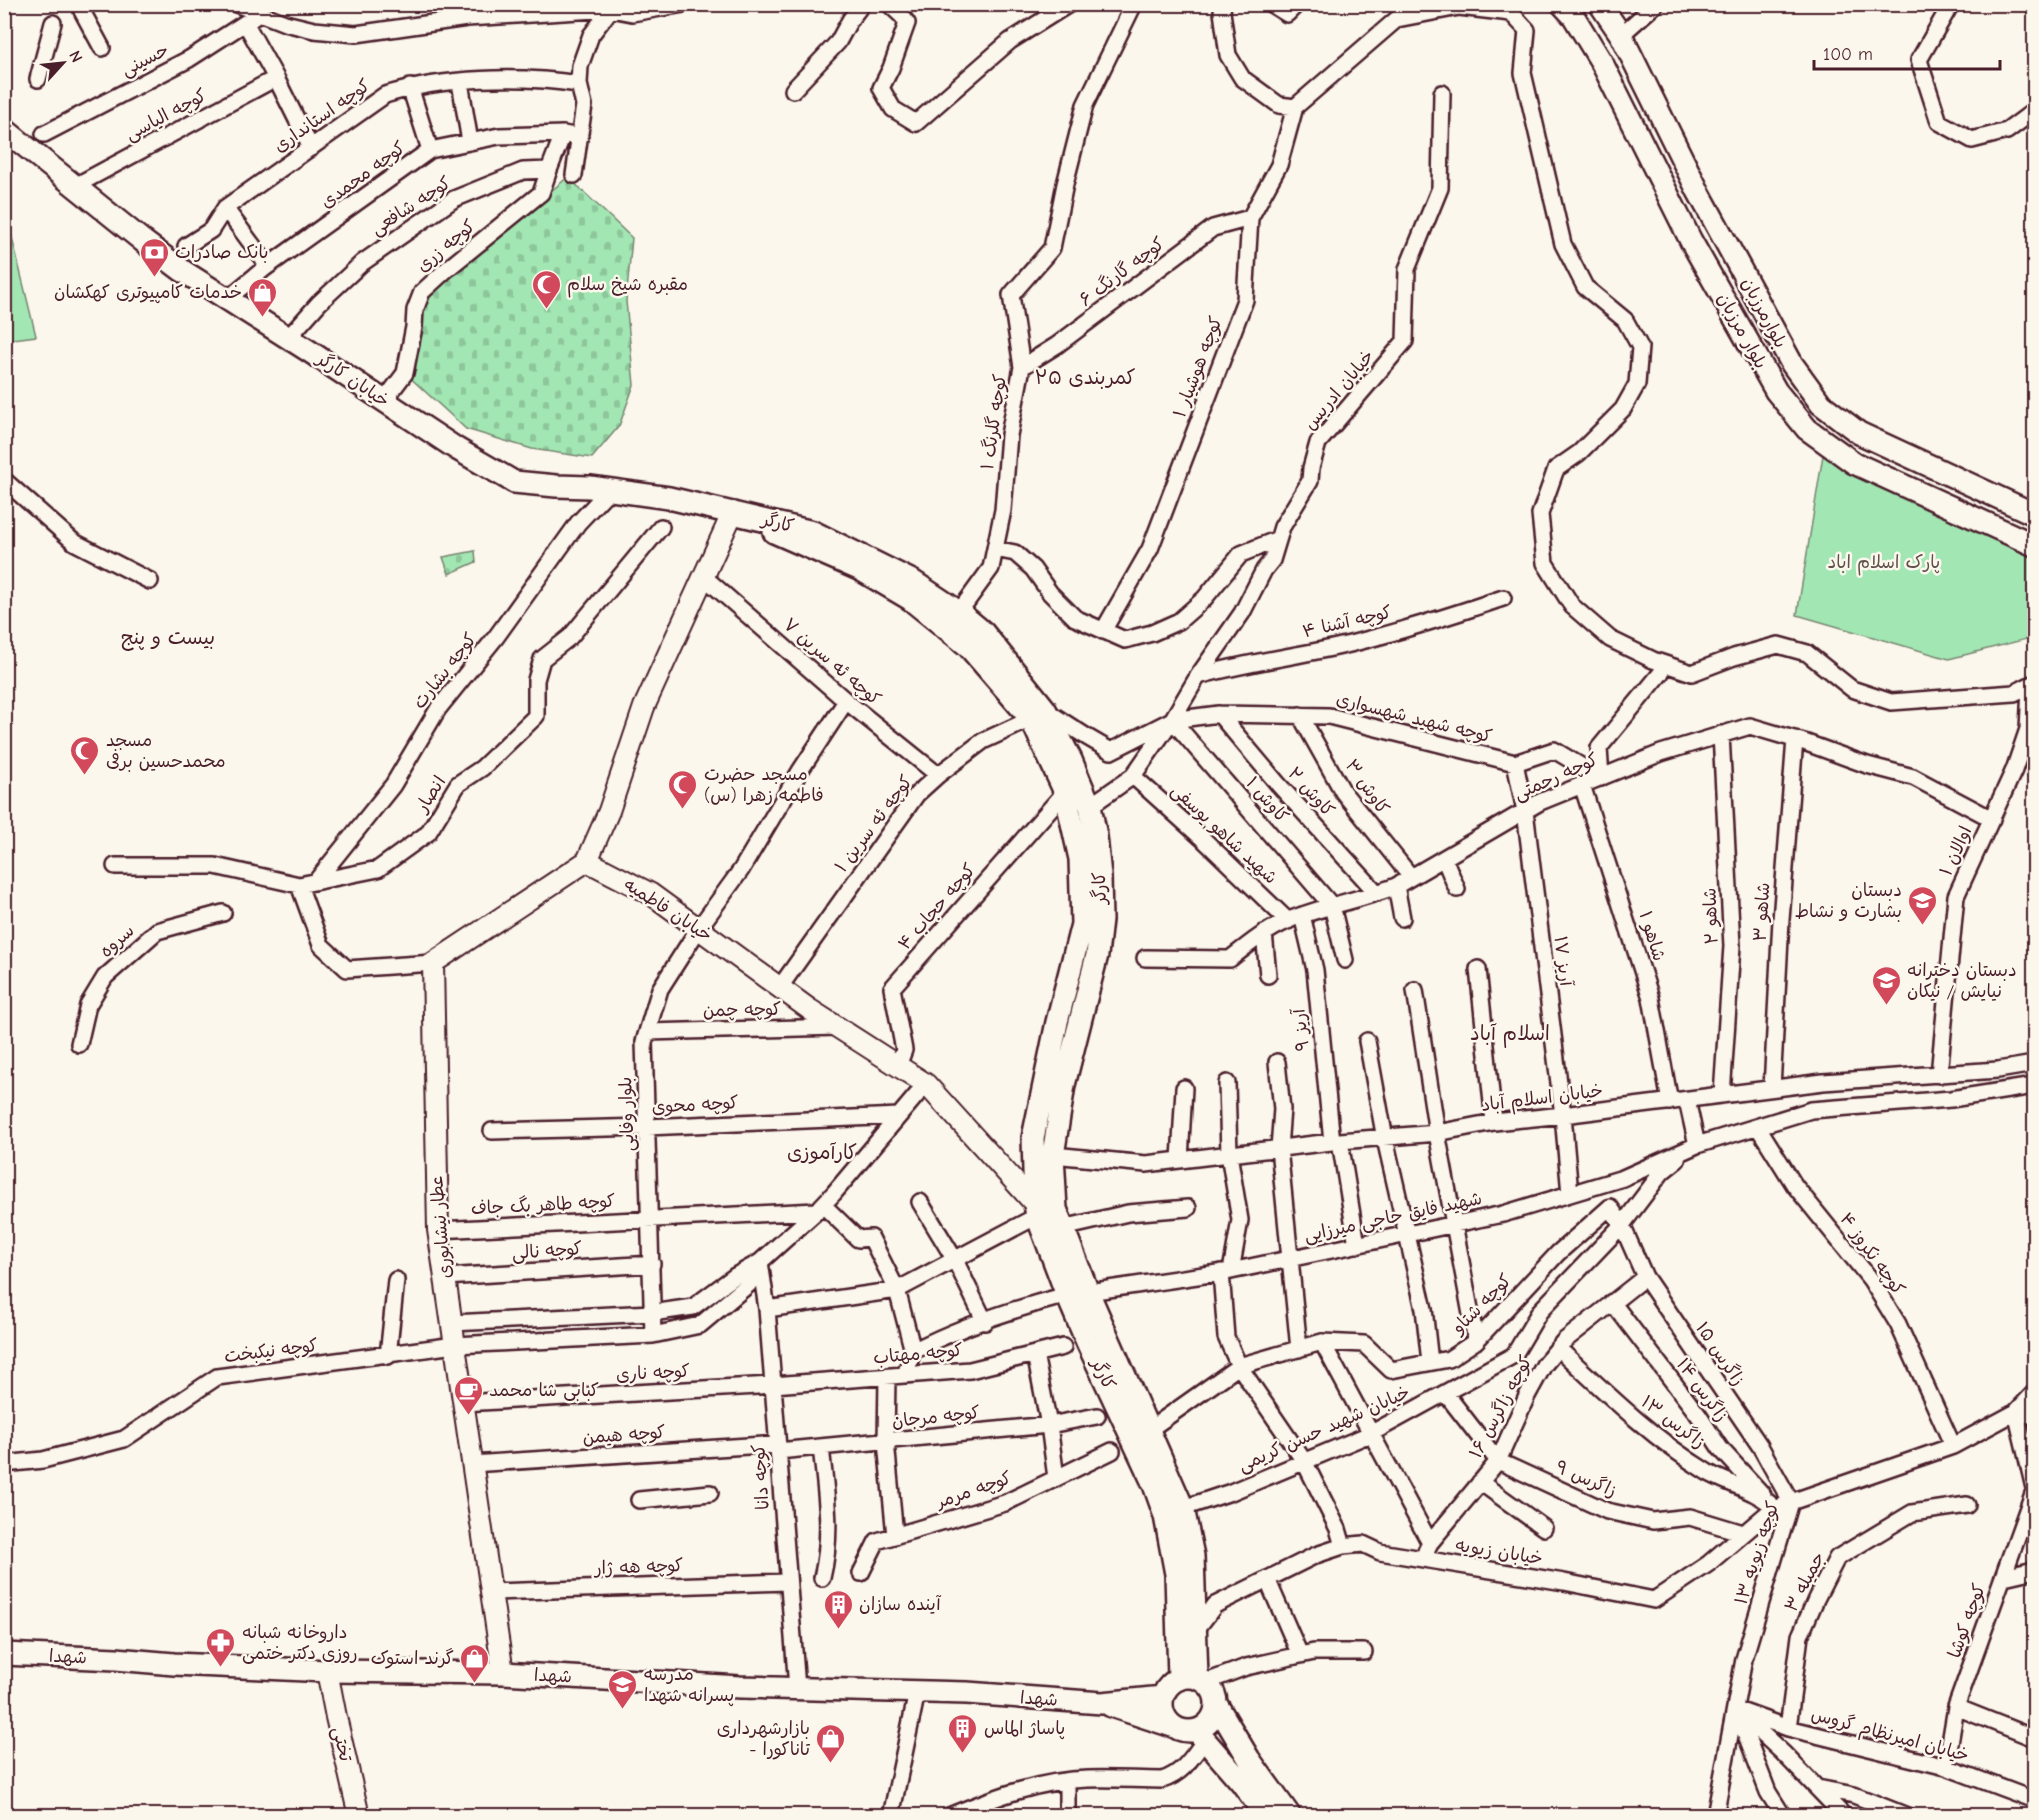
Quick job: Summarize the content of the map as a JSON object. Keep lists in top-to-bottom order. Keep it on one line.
{"streets":{"main road":["بلوارمرزبان","بلوار مرزبان","خیابان کارگر","کارگر","شهدا"],"street":["حسینی","کوچه الیاسی","کوچه استانداری","کوچه محمدی","کوچه شافعی","کوچه زری","کوچه گارنگ ۶","کوچه هوشیار ۱","خیابان ادریس","کوچه گلرنگ ۱","کوچه آشنا ۴","کوچه ئه سرین ۷","کوچه بشارت","کوچه شهید شهسواری","کوچه رحمتی","کاوش ۳","کاوش ۲","انصار","کاوش ۱","کوچه ئه سرین ۱","شهید شاهو یوسفی","اوالان ۱","کوچه حجاب ۴","خیابان فاطمیه","شاهو ۳","شاهو ۲","شاهو ۱","سروه","آریز ۱۷","کوچه چمن","آریز ۹","خیابان اسلام آباد","کوچه محوی","بلوار وفایی","کوچه طاهر بگ جاف","شهید فایق حاجی میرزایی","عطار نیشابوری","کوچه نالی","کوچه نکروز ۴","کوچه شتاو","کوچه نیکبخت","کوچه مهتاب","زاگرس ۱۵","کوچه ناری","زاگرس ۱۴","کوچه زاگرس ۱۶","کوچه مرجان","زاگرس ۱۳","خیابان شهید حسن کریمی","کوچه هیمن","کوچه دانا","زاگرس ۹","کوچه مرمر","خیابان زیویه","کوچه زیویه ۱۳","کوچه هه ژار","جمیله ۳","کوچه کوشا","خیابان امیرنظام گروس","تختی"]},"crossings":[["کوچه الیاسی","خیابان کارگر"],["کوچه محمدی","خیابان کارگر"],["کوچه شافعی","کوچه زری"],["کوچه شافعی","خیابان کارگر"],["کوچه زری","خیابان کارگر"],["کوچه گارنگ ۶","کوچه هوشیار ۱"],["کوچه گارنگ ۶","کوچه گلرنگ ۱"],["خیابان کارگر","کارگر"],["خیابان کارگر","کوچه بشارت"],["خیابان ادریس","کوچه آشنا ۴"],["خیابان ادریس","کوچه شهید شهسواری"],["خیابان ادریس","کاوش ۱"],["خیابان ادریس","شهید شاهو یوسفی"],["کوچه گلرنگ ۱","کارگر"],["کارگر","کوچه ئه سرین ۱"],["کارگر","کوچه حجاب ۴"],["کارگر","خیابان فاطمیه"],["کارگر","خیابان اسلام آباد"],["کارگر","شهید فایق حاجی میرزایی"],["کارگر","کوچه شتاو"],["کارگر","خیابان شهید حسن کریمی"],["کارگر","خیابان زیویه"],["کوچه ئه سرین ۷","کوچه ئه سرین ۱"],["کوچه ئه سرین ۷","بلوار وفایی"],["کوچه بشارت","انصار"],["کوچه شهید شهسواری","کاوش ۳"],["کوچه شهید شهسواری","کاوش ۲"],["کوچه شهید شهسواری","کاوش ۱"],["کوچه شهید شهسواری","آریز ۱۷"],["کوچه رحمتی","کاوش ۳"],["کوچه رحمتی","کاوش ۲"],["کوچه رحمتی","کاوش ۱"],["کوچه رحمتی","شهید شاهو یوسفی"],["کوچه رحمتی","اوالان ۱"],["کوچه رحمتی","شاهو ۳"],["کوچه رحمتی","شاهو ۲"],["کوچه رحمتی","شاهو ۱"],["کوچه رحمتی","آریز ۱۷"],["کوچه رحمتی","آریز ۹"],["کوچه ئه سرین ۱","خیابان فاطمیه"],["شهید شاهو یوسفی","آریز ۹"],["اوالان ۱","خیابان اسلام آباد"],["کوچه حجاب ۴","خیابان فاطمیه"],["خیابان فاطمیه","کوچه چمن"],["خیابان فاطمیه","بلوار وفایی"],["شاهو ۳","خیابان اسلام آباد"],["شاهو ۲","خیابان اسلام آباد"],["شاهو ۱","خیابان اسلام آباد"],["آریز ۱۷","خیابان اسلام آباد"],["آریز ۱۷","شهید فایق حاجی میرزایی"],["کوچه چمن","بلوار وفایی"],["آریز ۹","خیابان اسلام آباد"],["آریز ۹","شهید فایق حاجی میرزایی"],["کوچه محوی","بلوار وفایی"],["بلوار وفایی","کوچه طاهر بگ جاف"],["بلوار وفایی","کوچه نالی"],["کوچه طاهر بگ جاف","عطار نیشابوری"],["شهید فایق حاجی میرزایی","خیابان شهید حسن کریمی"],["عطار نیشابوری","کوچه نالی"],["عطار نیشابوری","کوچه نیکبخت"],["عطار نیشابوری","کوچه ناری"],["عطار نیشابوری","کوچه هیمن"],["عطار نیشابوری","کوچه هه ژار"],["عطار نیشابوری","شهدا"],["کوچه نکروز ۴","کوچه زیویه ۱۳"],["کوچه شتاو","زاگرس ۱۵"],["کوچه شتاو","خیابان شهید حسن کریمی"],["کوچه مهتاب","کوچه ناری"],["کوچه مهتاب","کوچه دانا"],["زاگرس ۱۵","کوچه زاگرس ۱۶"],["زاگرس ۱۵","خیابان شهید حسن کریمی"],["زاگرس ۱۵","خیابان زیویه"],["زاگرس ۱۵","کوچه زیویه ۱۳"],["کوچه ناری","کوچه دانا"],["زاگرس ۱۴","کوچه زاگرس ۱۶"],["زاگرس ۱۴","زاگرس ۱۳"],["زاگرس ۱۴","خیابان زیویه"],["کوچه زاگرس ۱۶","زاگرس ۱۳"],["کوچه زاگرس ۱۶","زاگرس ۹"],["کوچه زاگرس ۱۶","خیابان زیویه"],["کوچه مرجان","کوچه هیمن"],["کوچه مرجان","کوچه دانا"],["زاگرس ۱۳","خیابان زیویه"],["خیابان شهید حسن کریمی","زاگرس ۹"],["کوچه هیمن","کوچه دانا"],["کوچه دانا","کوچه هه ژار"],["کوچه دانا","شهدا"],["زاگرس ۹","خیابان زیویه"],["خیابان زیویه","کوچه زیویه ۱۳"],["کوچه زیویه ۱۳","کوچه کوشا"],["کوچه زیویه ۱۳","خیابان امیرنظام گروس"],["جمیله ۳","خیابان امیرنظام گروس"],["کوچه کوشا","خیابان امیرنظام گروس"],["شهدا","تختی"]],"districts":["کمربندی ۲۵","بیست و پنج","اسلام آباد","کارآموزی"],"parks":["پارک اسلام اباد"],"places":{"bank":["بانک صادرات"],"mosque":["مقبره شیخ سلام","مسجد محمدحسین برفی","مسجد حضرت فاطمه زهرا (س)"],"shop":["خدمات کامپیوتری کهکشان","گرند استوک","بازارشهرداری - تاناکورا"],"school or university":["دبستان بشارت و نشاط","دبستان دخترانه نیایش / نیکان","مدرسه پسرانه شهدا"],"cafe":["کبابی شا محمد"],"building":["آینده سازان","پاساژ الماس"],"pharmacy":["داروخانه شبانه روزی دکتر ختمی"]},"scale_bar":"100 m","north":"top right"}
